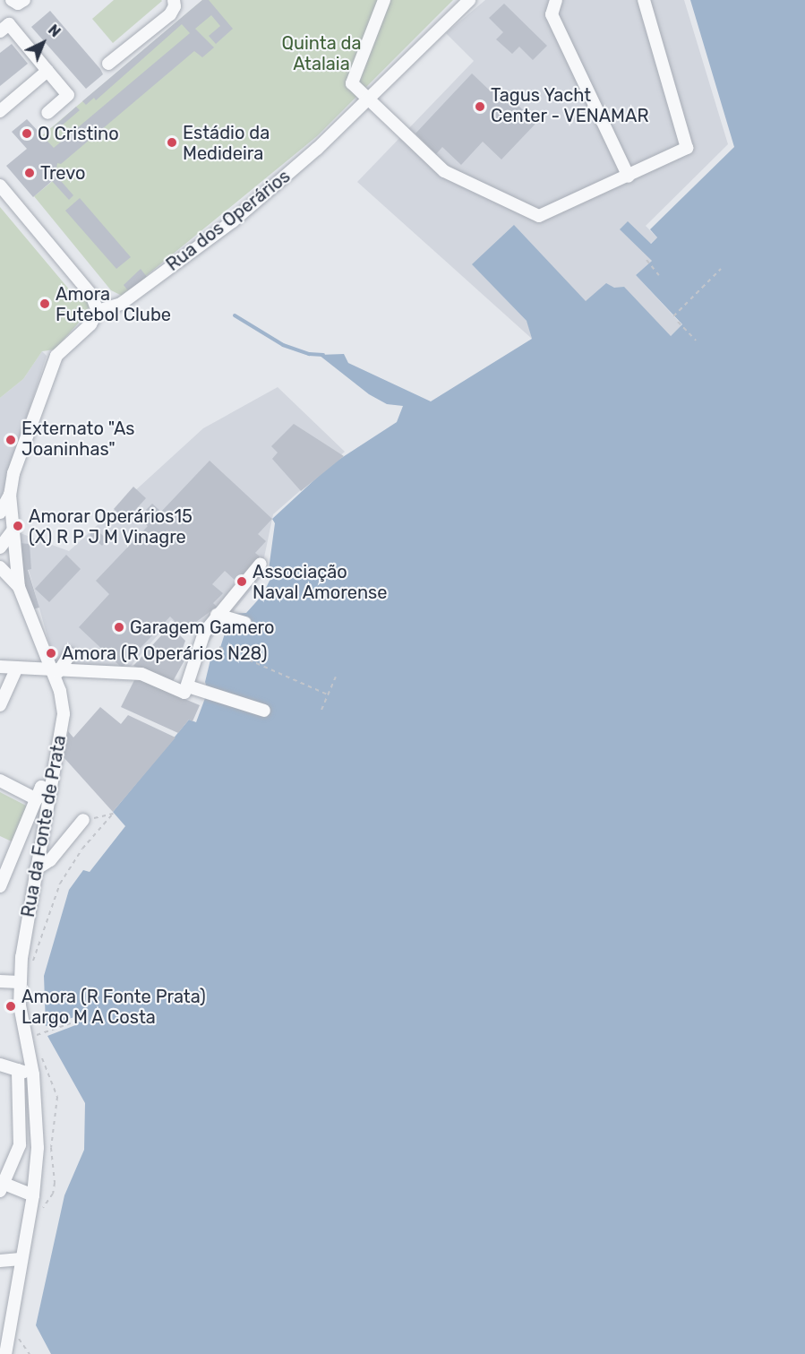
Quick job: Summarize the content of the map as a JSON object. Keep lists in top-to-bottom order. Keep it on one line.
{"streets":{"street":["Rua dos Operários","Rua da Fonte de Prata"]},"parks":["Quinta da Atalaia"],"places":["Tagus Yacht Center - VENAMAR","O Cristino","Estádio da Medideira","Trevo","Amora Futebol Clube","Externato \"As Joaninhas\"","Amorar Operários15 (X) R P J M Vinagre","Associação Naval Amorense","Garagem Gamero","Amora (R Operários N28)","Amora (R Fonte Prata) Largo M A Costa"],"north":"top right"}
